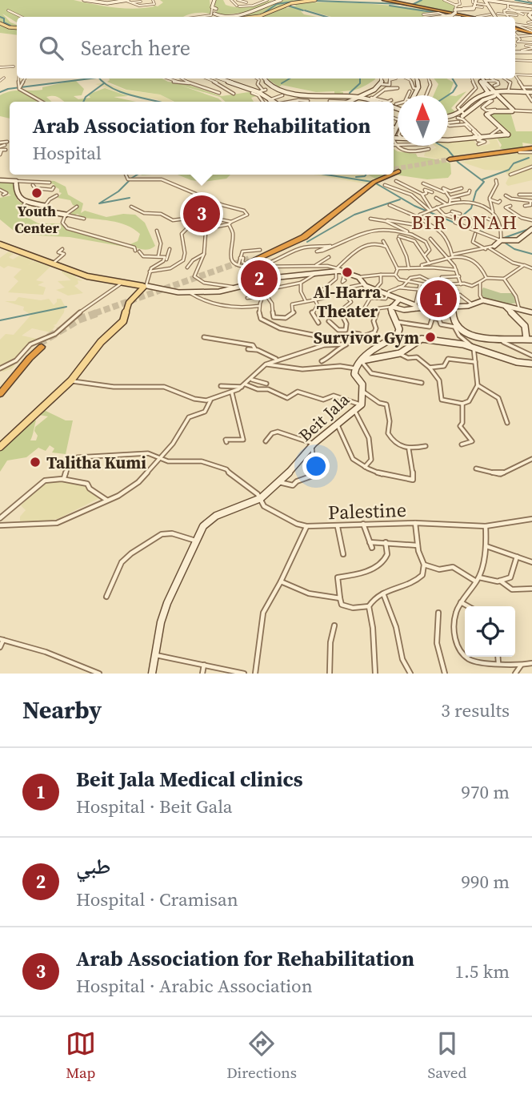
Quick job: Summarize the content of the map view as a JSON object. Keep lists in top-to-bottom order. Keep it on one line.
{"streets":{"street":["Beit Jala","Palestine"]},"crossings":[["Beit Jala","Palestine"]],"districts":["BIR 'ONAH"],"places":["Youth Center","Al-Harra Theater","Survivor Gym","Talitha Kumi"],"north":"top","page":{"search":"Search here","popup":["Arab Association for Rehabilitation","Hospital"],"pins":["3","2","1"],"heading":["Nearby","3 results"],"list":[{"mark":"1","name":"Beit Jala Medical clinics","note":"Hospital · Beit Gala","value":"970 m"},{"mark":"2","name":"طبي","note":"Hospital · Cramisan","value":"990 m"},{"mark":"3","name":"Arab Association for Rehabilitation","note":"Hospital · Arabic Association","value":"1.5 km"}],"nav":["Map","Directions","Saved"]}}
